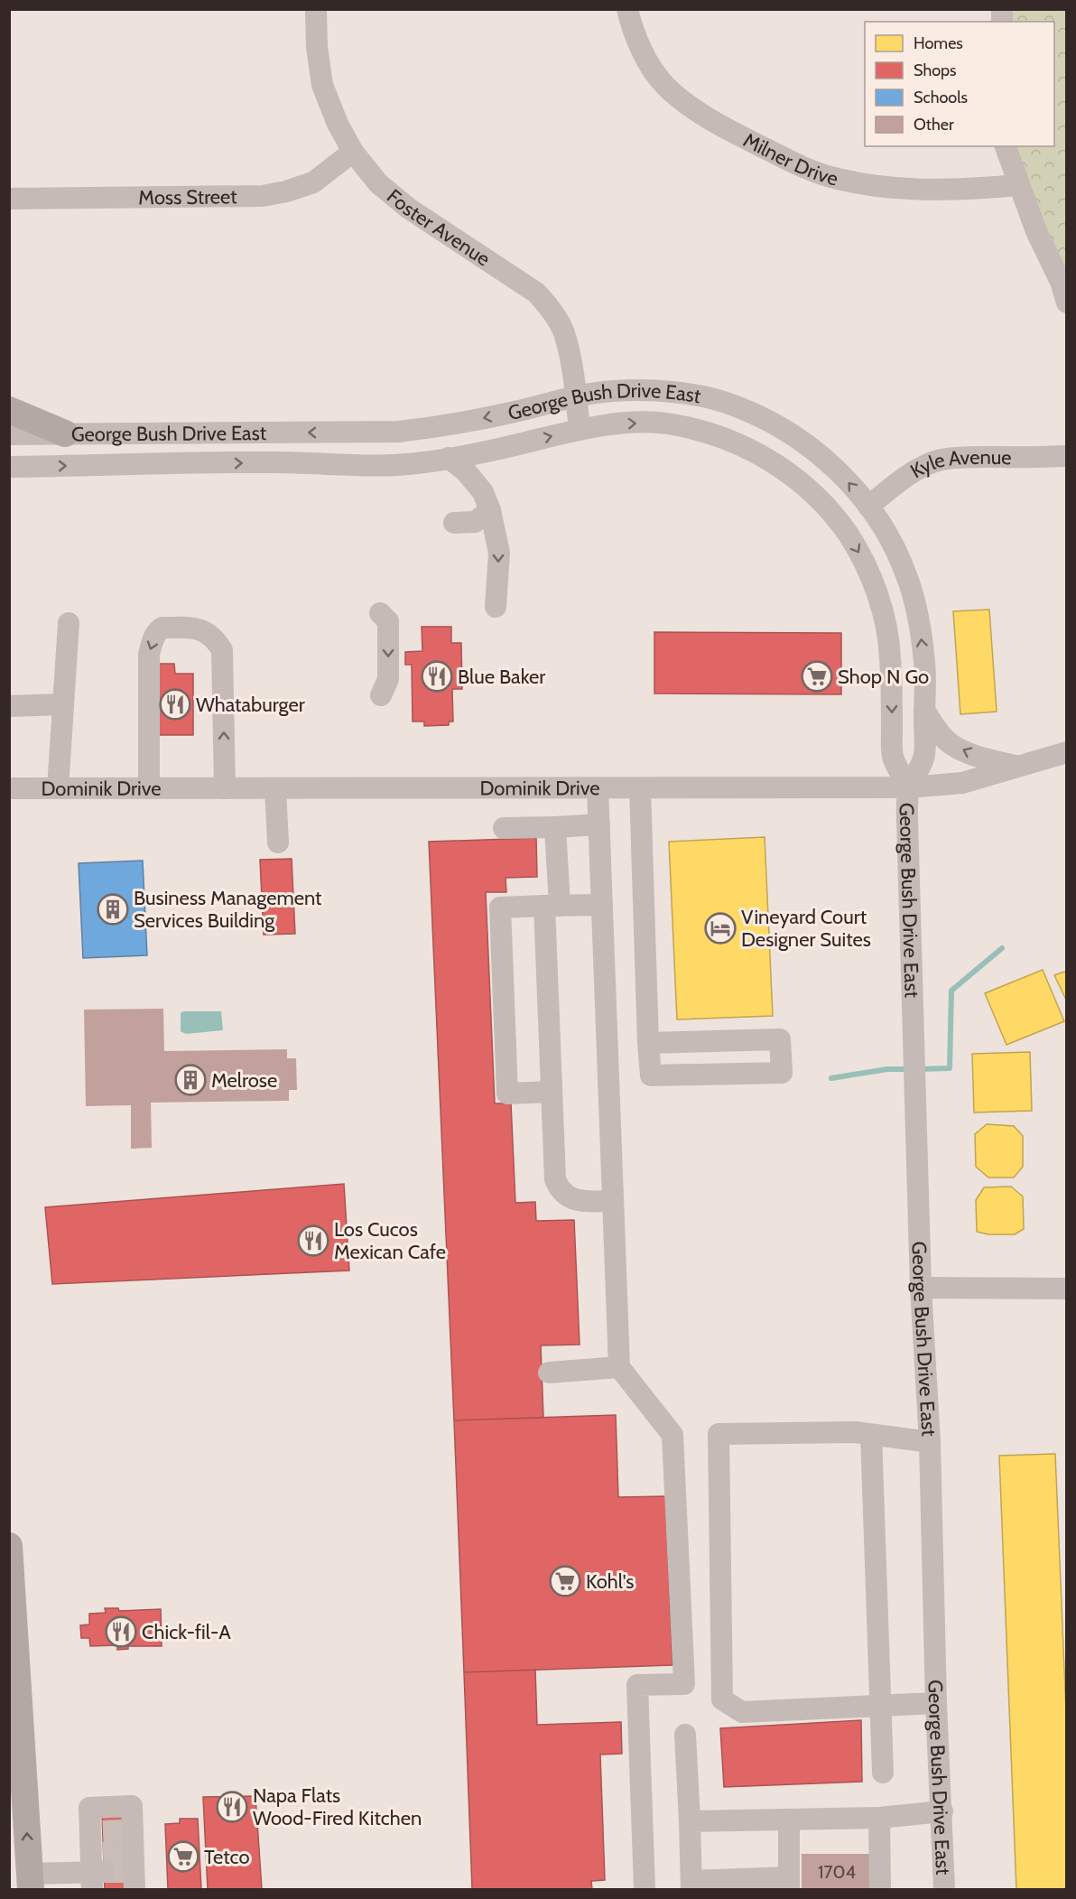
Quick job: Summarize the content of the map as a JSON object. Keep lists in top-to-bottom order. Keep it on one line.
{"streets":{"street":["Milner Drive","Moss Street","Foster Avenue","George Bush Drive East","Kyle Avenue","Dominik Drive"]},"crossings":[["Moss Street","Foster Avenue"],["Foster Avenue","George Bush Drive East"],["George Bush Drive East","Kyle Avenue"],["George Bush Drive East","Dominik Drive"]],"places":{"restaurant":["Blue Baker","Whataburger","Los Cucos Mexican Cafe","Chick-fil-A","Napa Flats Wood-Fired Kitchen"],"supermarket":["Shop N Go","Kohl's","Tetco"],"building":["Business Management Services Building","Melrose"],"hotel":["Vineyard Court Designer Suites"]},"house_numbers":["1704"],"legend":["Homes","Shops","Schools","Other"]}
